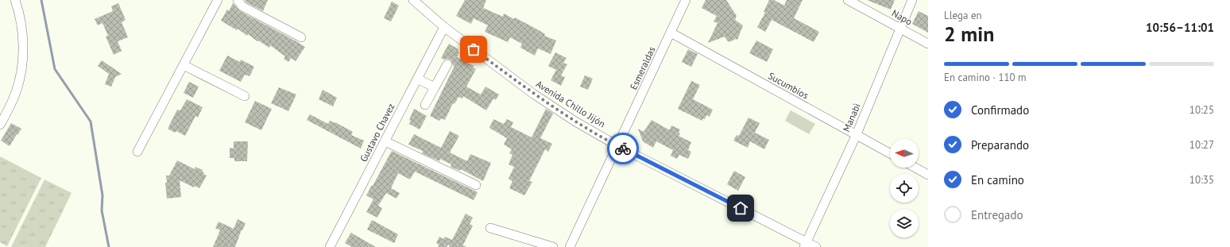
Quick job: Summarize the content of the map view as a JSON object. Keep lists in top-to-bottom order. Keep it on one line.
{"streets":{"street":["Napo","Esmeraldas","Sucumbios","Avenida Chillo Jijón","Manabì","Gustavo Chavez"]},"crossings":[["Napo","Manabì"],["Esmeraldas","Sucumbios"],["Esmeraldas","Avenida Chillo Jijón"],["Sucumbios","Manabì"],["Avenida Chillo Jijón","Manabì"],["Avenida Chillo Jijón","Gustavo Chavez"]],"north":"left","page":{"heading":["2 min","Llega en","10:56–11:01"],"bar":"En camino · 110 m","list":[["Confirmado","10:25"],["Preparando","10:27"],["En camino","10:35"],"Entregado"]}}
